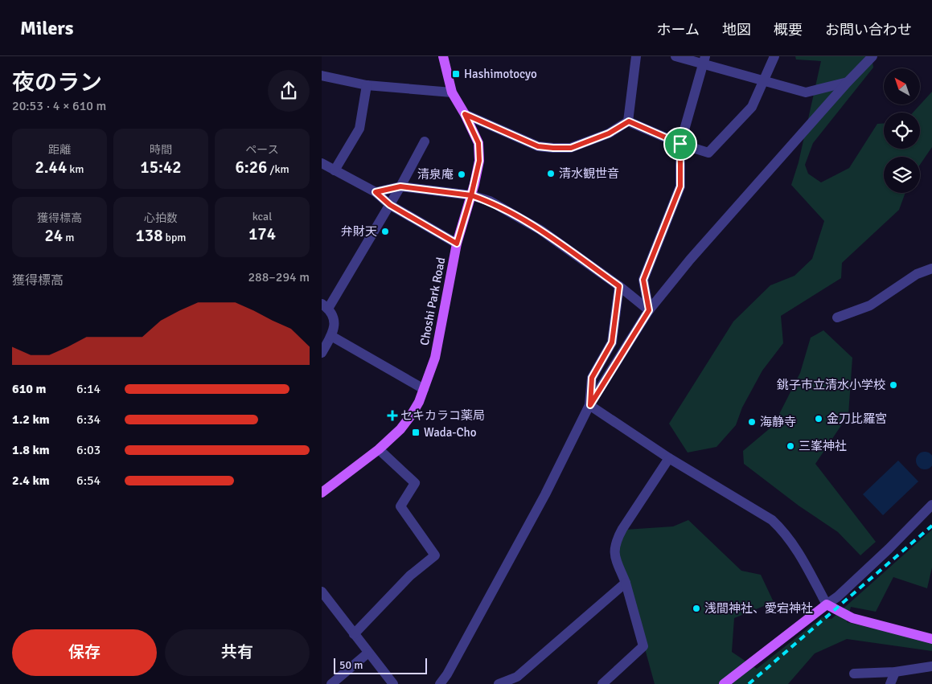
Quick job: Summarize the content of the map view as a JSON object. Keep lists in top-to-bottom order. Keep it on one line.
{"streets":{"main road":["Choshi Park Road"]},"places":{"transit":["Hashimotocyo","Wada-Cho"],"other":["清水観世音","清泉庵","弁財天","銚子市立清水小学校","金刀比羅宮","海静寺","三峯神社","浅間神社、愛宕神社"],"health":["セキカラコ薬局"]},"scale_bar":"50 m","north":"top left","page":{"header":"Milers","nav":["ホーム","地図","概要","お問い合わせ"],"heading":["夜のラン","20:53 · 4 × 610 m"],"stats":[["距離","2.44 km"],["時間","15:42"],["ペース","6:26 /km"],["獲得標高","24 m"],["心拍数","138 bpm"],["kcal","174"]],"chart":["獲得標高","288–294 m"],"list":[{"name":"610 m","note":"6:14"},{"name":"1.2 km","note":"6:34"},{"name":"1.8 km","note":"6:03"},{"name":"2.4 km","note":"6:54"}],"buttons":["保存","共有"],"scale":"50 m"}}
